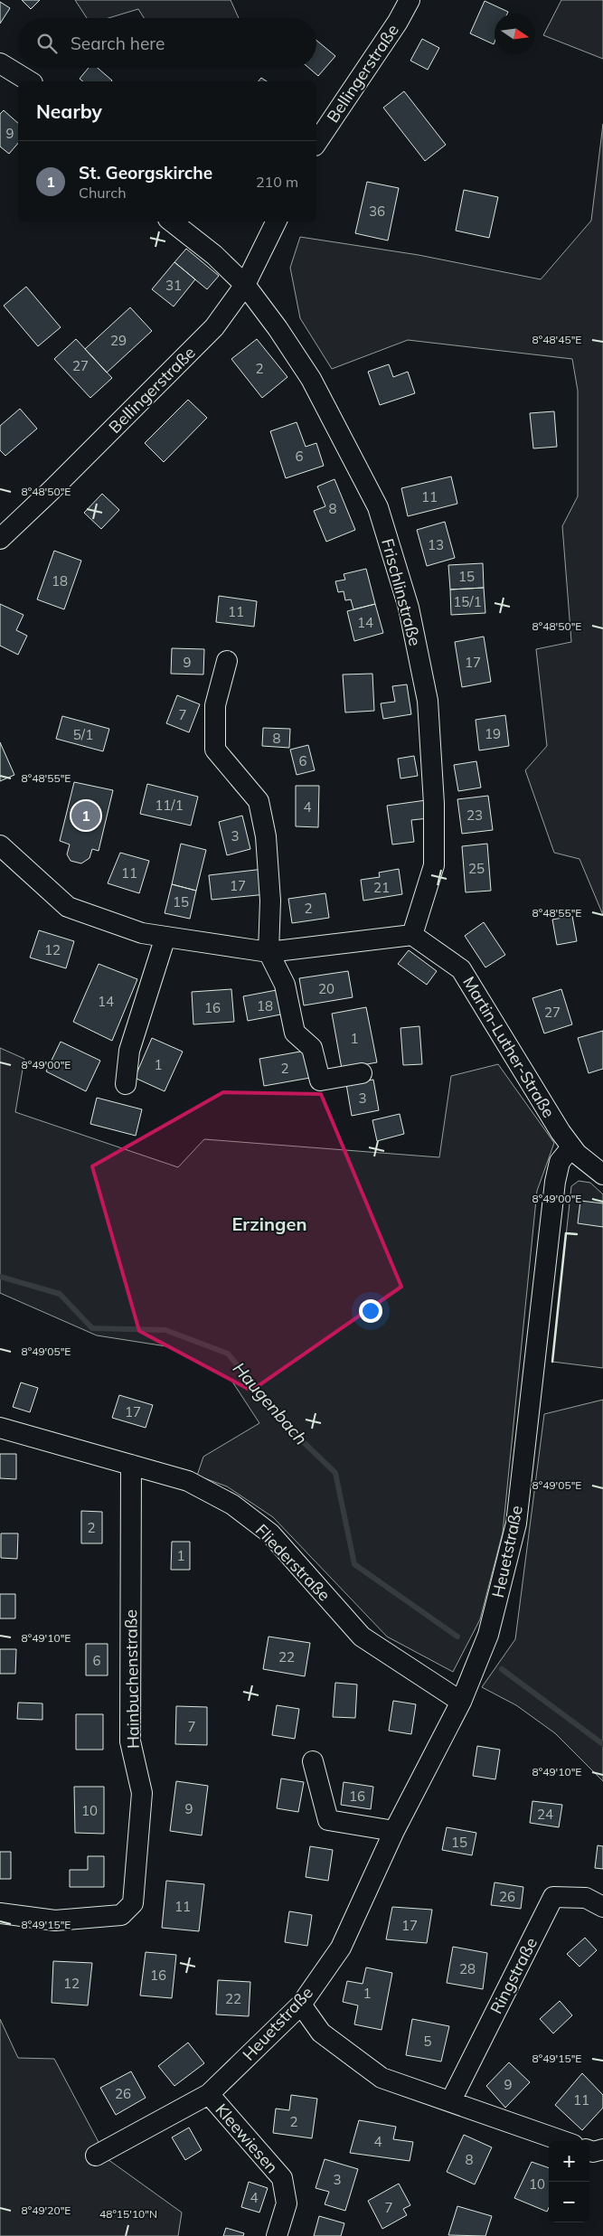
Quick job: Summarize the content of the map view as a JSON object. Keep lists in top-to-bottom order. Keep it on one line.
{"streets":{"street":["Bellingerstraße","Frischlinstraße","Martin-Luther-Straße","Heuetstraße","Fliederstraße","Hainbuchenstraße","Ringstraße","Kleewiesen"]},"crossings":[["Bellingerstraße","Frischlinstraße"],["Frischlinstraße","Martin-Luther-Straße"],["Martin-Luther-Straße","Heuetstraße"],["Heuetstraße","Fliederstraße"],["Heuetstraße","Kleewiesen"],["Fliederstraße","Hainbuchenstraße"]],"districts":["Erzingen"],"water":["Haugenbach"],"house_numbers":["9","36","31","29","27","2","6","11","8","13","15","18","15/1","11","14","9","17","7","19","5/1","8","6","11/1","4","23","3","25","11","17","21","15","2","12","20","14","18","16","27","1","1","2","3","17","2","1","22","6","7","16","9","10","24","15","26","11","17","28","16","12","1","22","5","9","26","11","2","4","8","3","10","4","7"],"north":"right","page":{"search":"Search here","heading":"Nearby","list":[{"mark":"1","name":"St. Georgskirche","note":"Church","value":"210 m"}],"pins":"1","map_buttons":["+","−"]},"coordinates":["8°48'45\"E","8°48'50\"E","8°48'55\"E","8°49'00\"E","8°49'05\"E","8°49'10\"E","8°49'15\"E","8°49'20\"E","48°15'10\"N"]}
